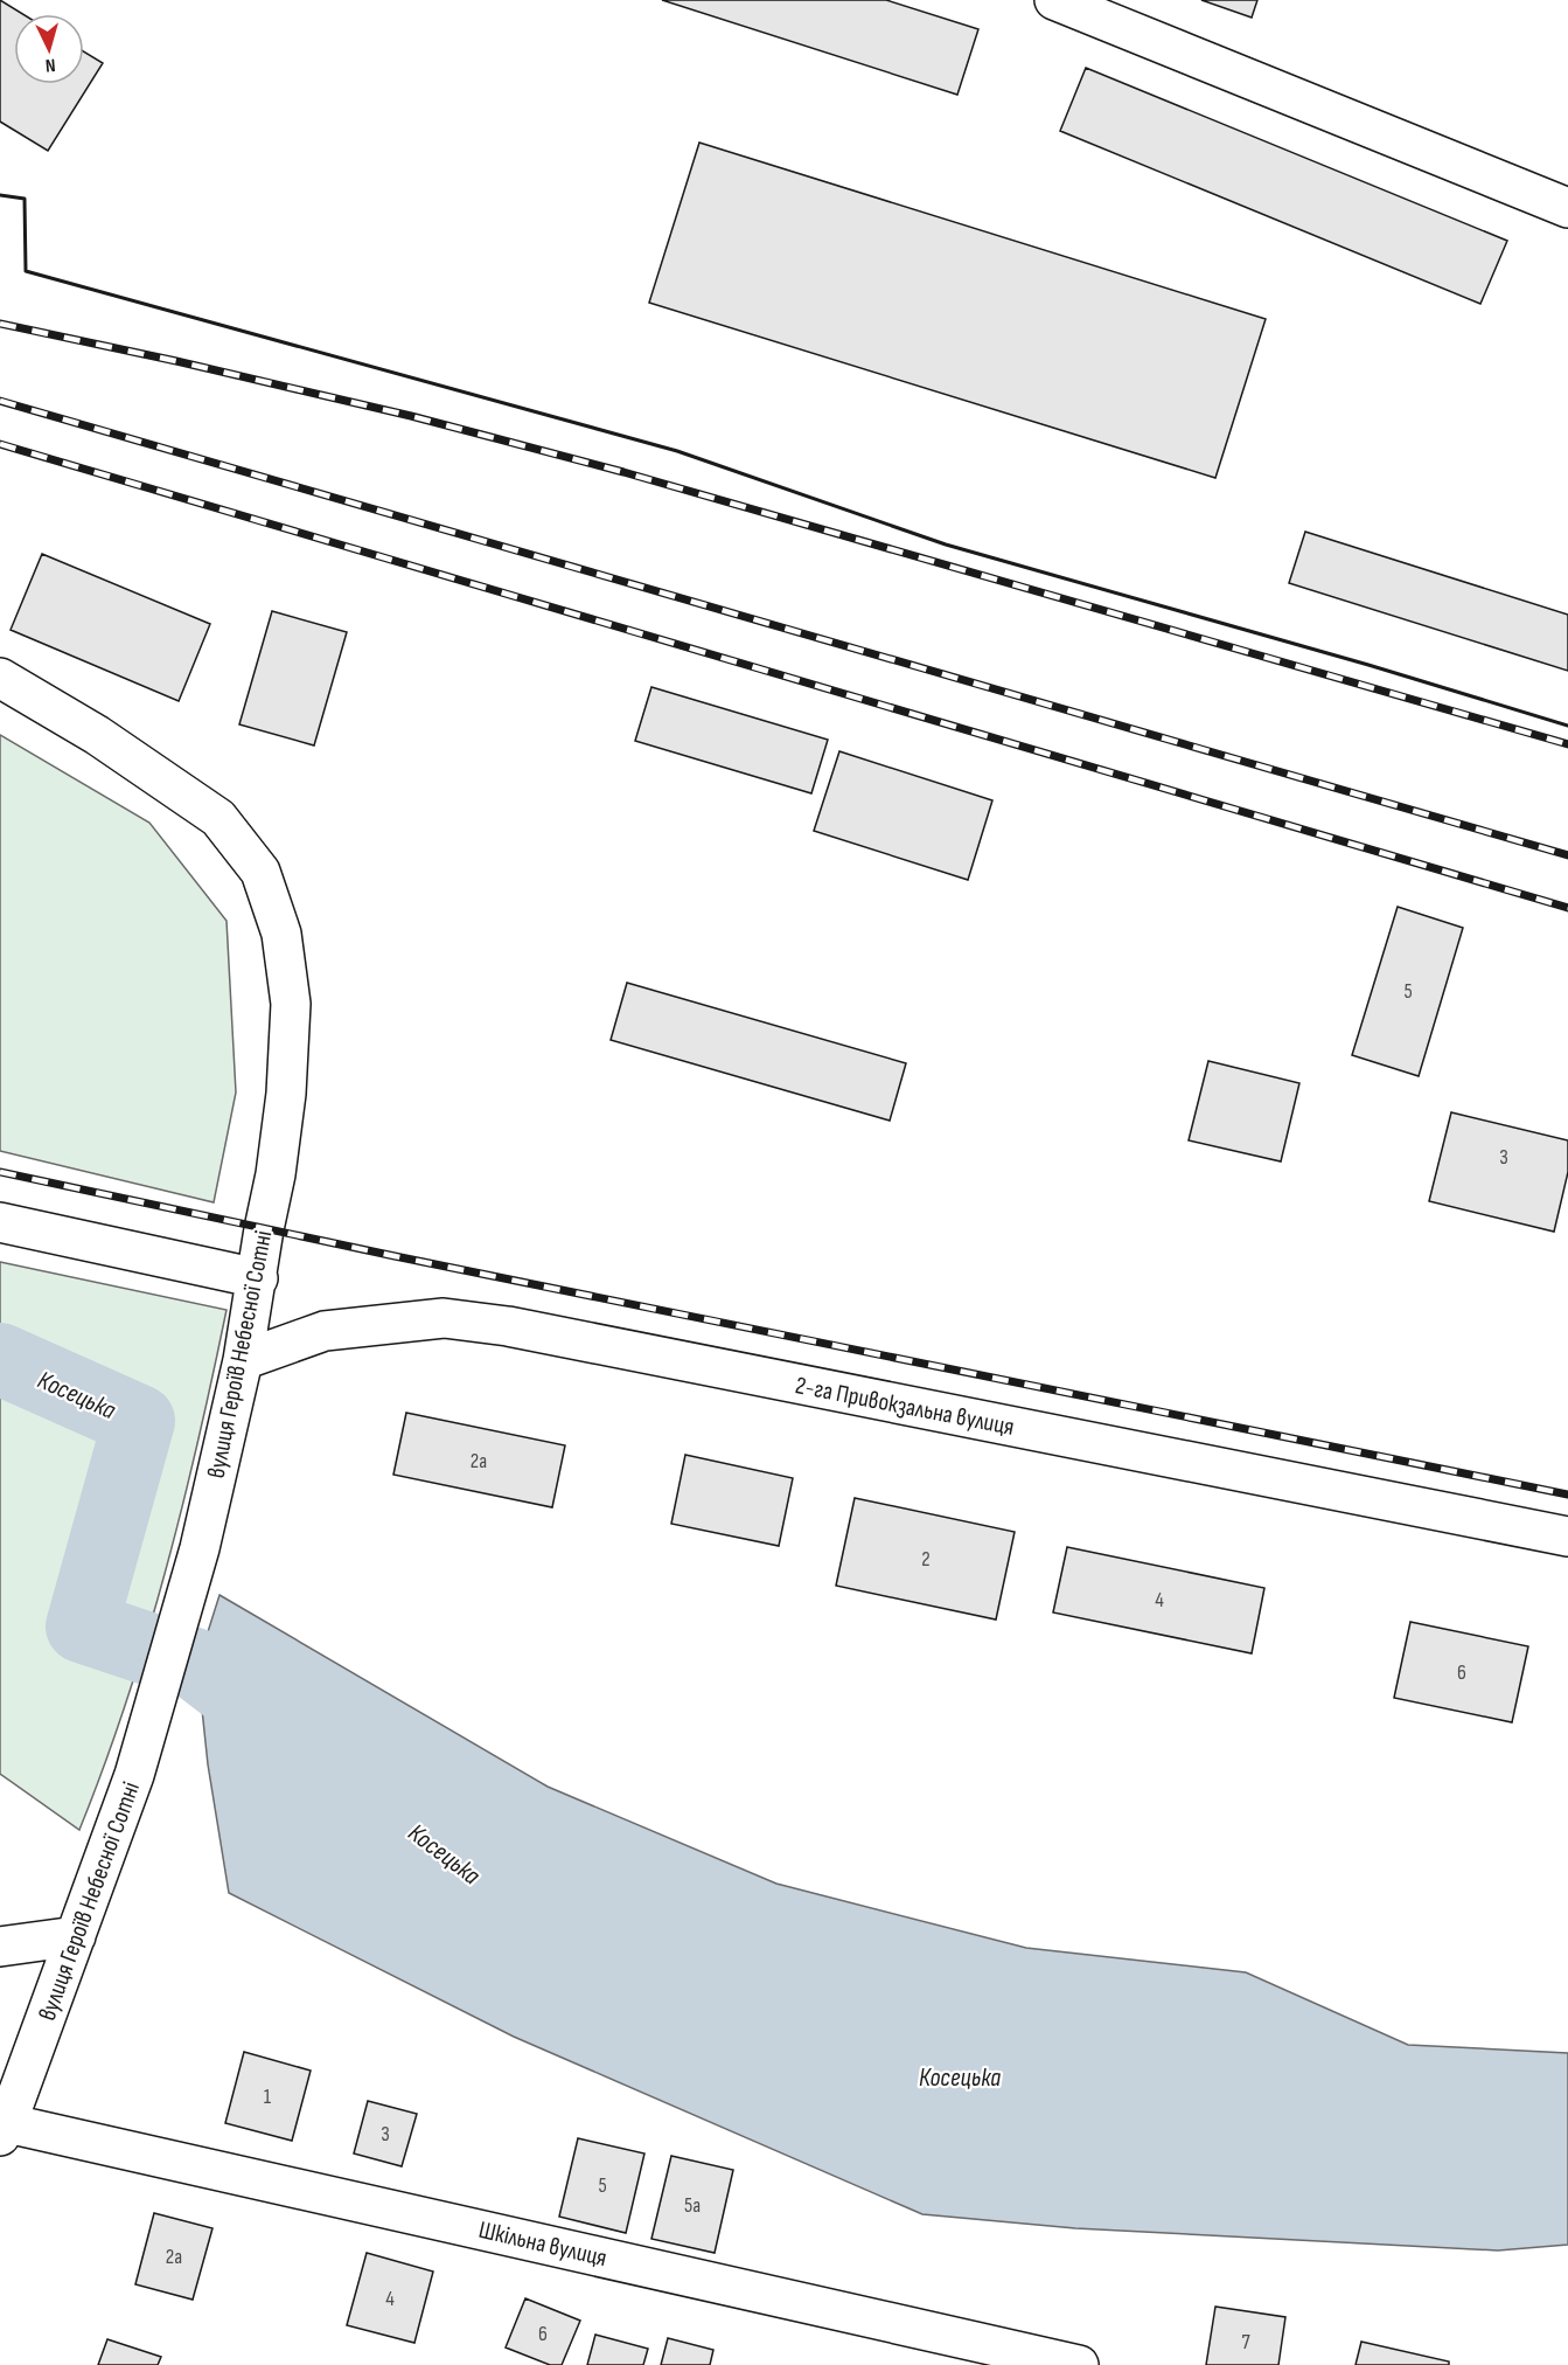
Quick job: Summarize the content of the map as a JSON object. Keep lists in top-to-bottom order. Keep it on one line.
{"streets":{"street":["вулиця Героїв Небесної Сотні","2-га Привокзальна вулиця","Шкільна вулиця"]},"crossings":[["вулиця Героїв Небесної Сотні","2-га Привокзальна вулиця"],["вулиця Героїв Небесної Сотні","Шкільна вулиця"]],"water":["Косецька"],"house_numbers":["5","3","2а","2","4","6","1","3","5","5а","2а","4","6","7"],"north":"bottom"}
